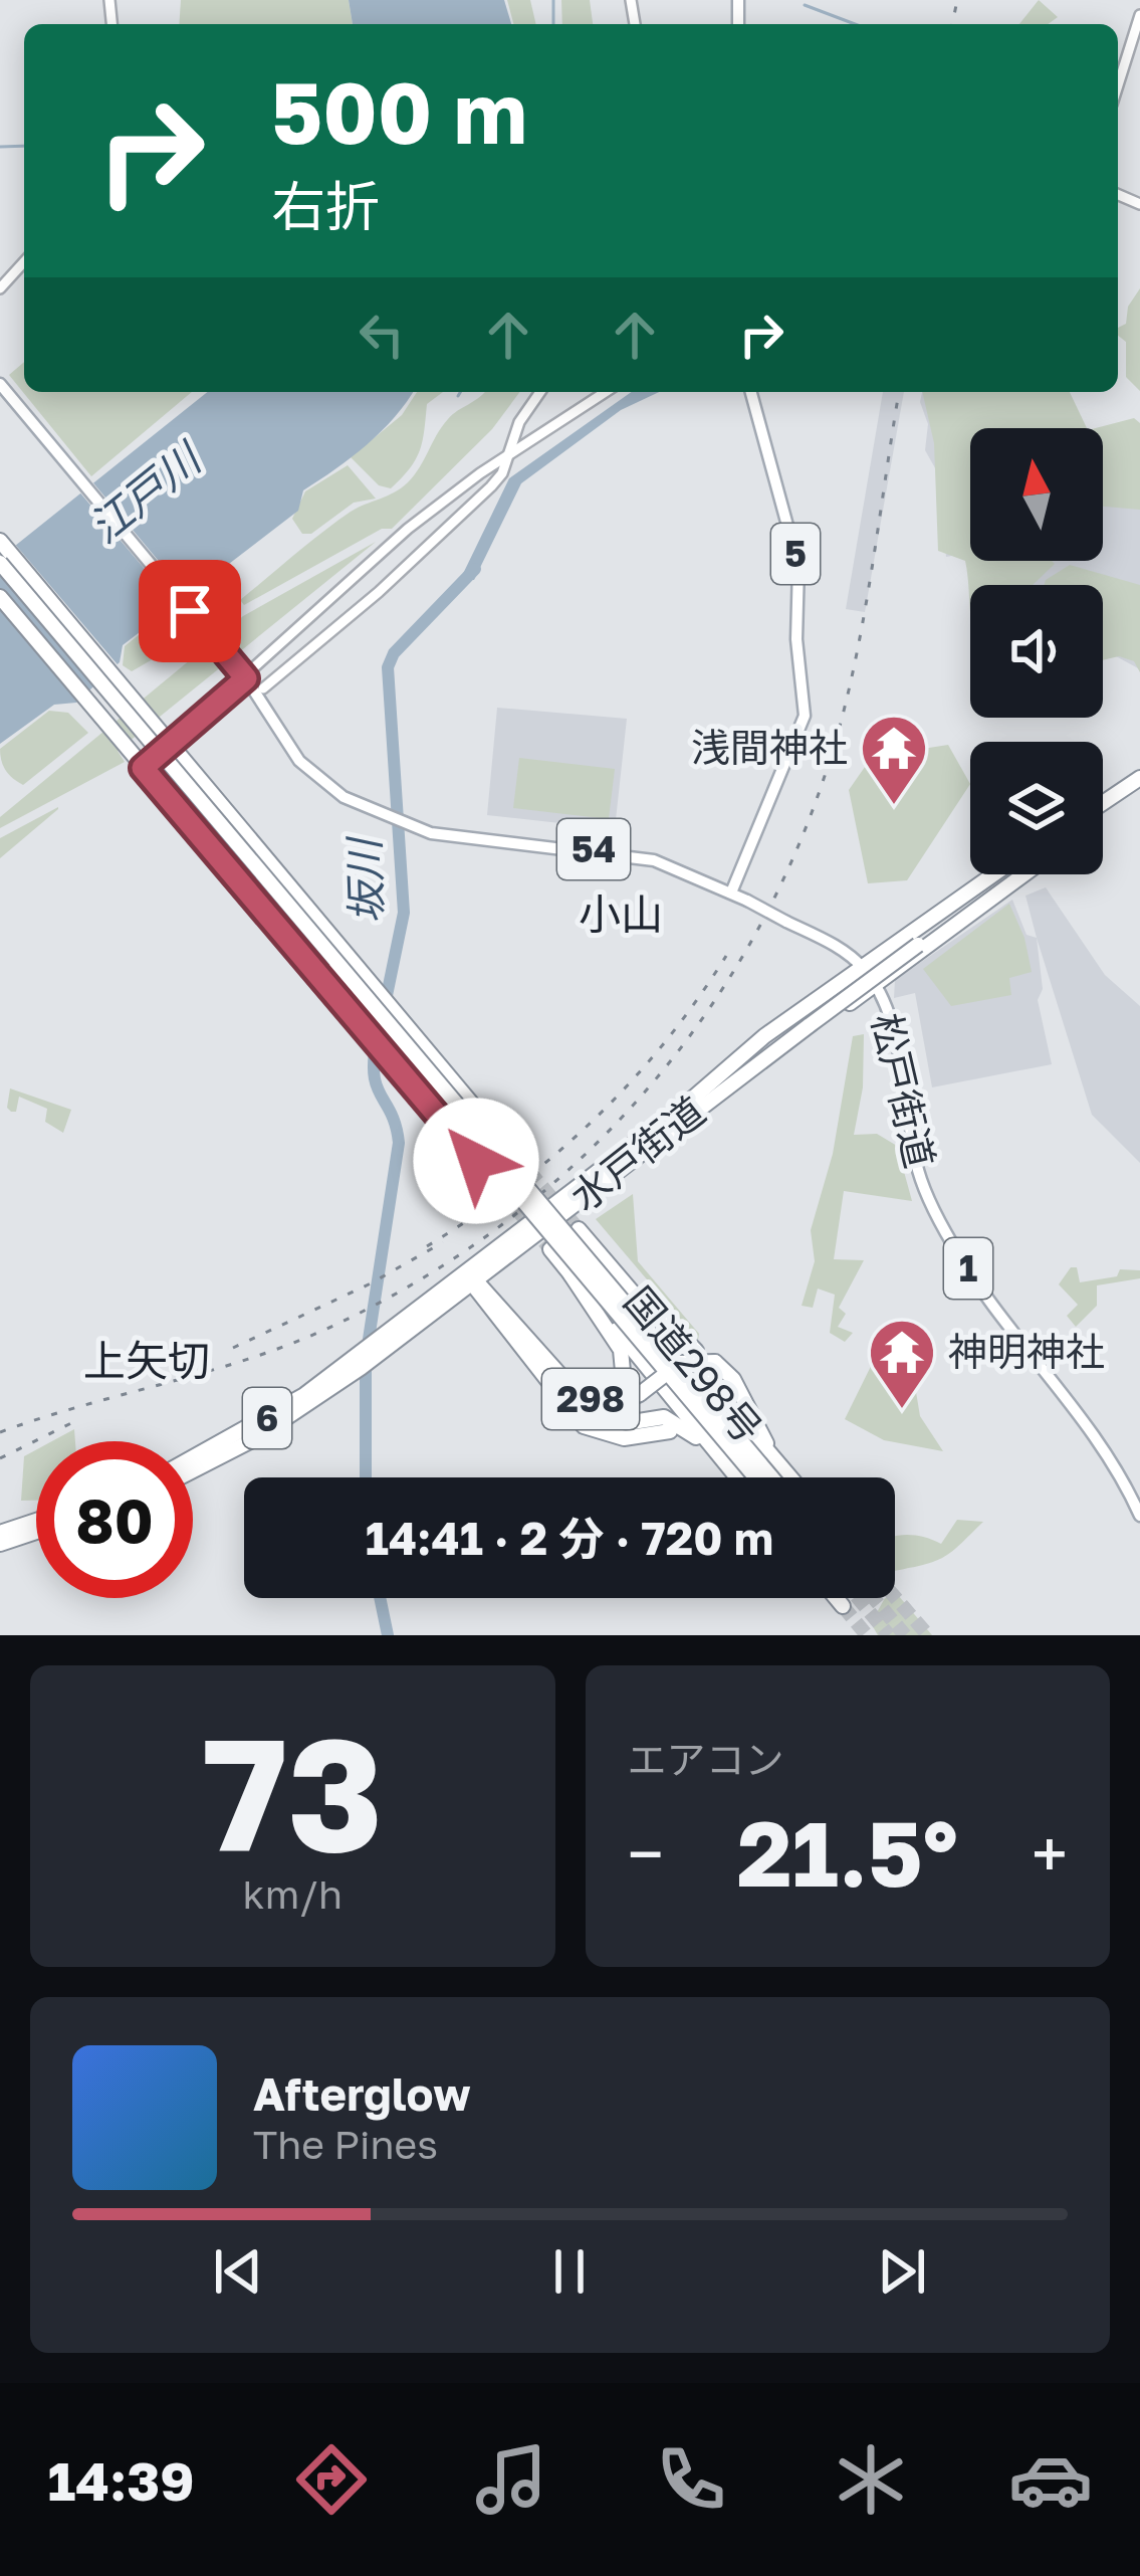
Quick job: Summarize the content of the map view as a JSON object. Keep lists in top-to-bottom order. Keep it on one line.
{"streets":{"highway":["水戸街道","国道298号","298","6"],"main road":["5","54","松戸街道","1"]},"crossings":[["5","54"],["水戸街道","298"],["国道298号","298"]],"districts":["小山","上矢切"],"water":["江戸川","坂川"],"places":{"temple":["浅間神社","神明神社"]},"north":"top","page":{"turn":["500 m","右折"],"limit":"80","trip":"14:41 · 2 分 · 720 m","tile":[["73","km/h"],"エアコン"],"heat":["−","21.5°","+"],"song":["Afterglow","The Pines"],"tabs":"14:39"}}
